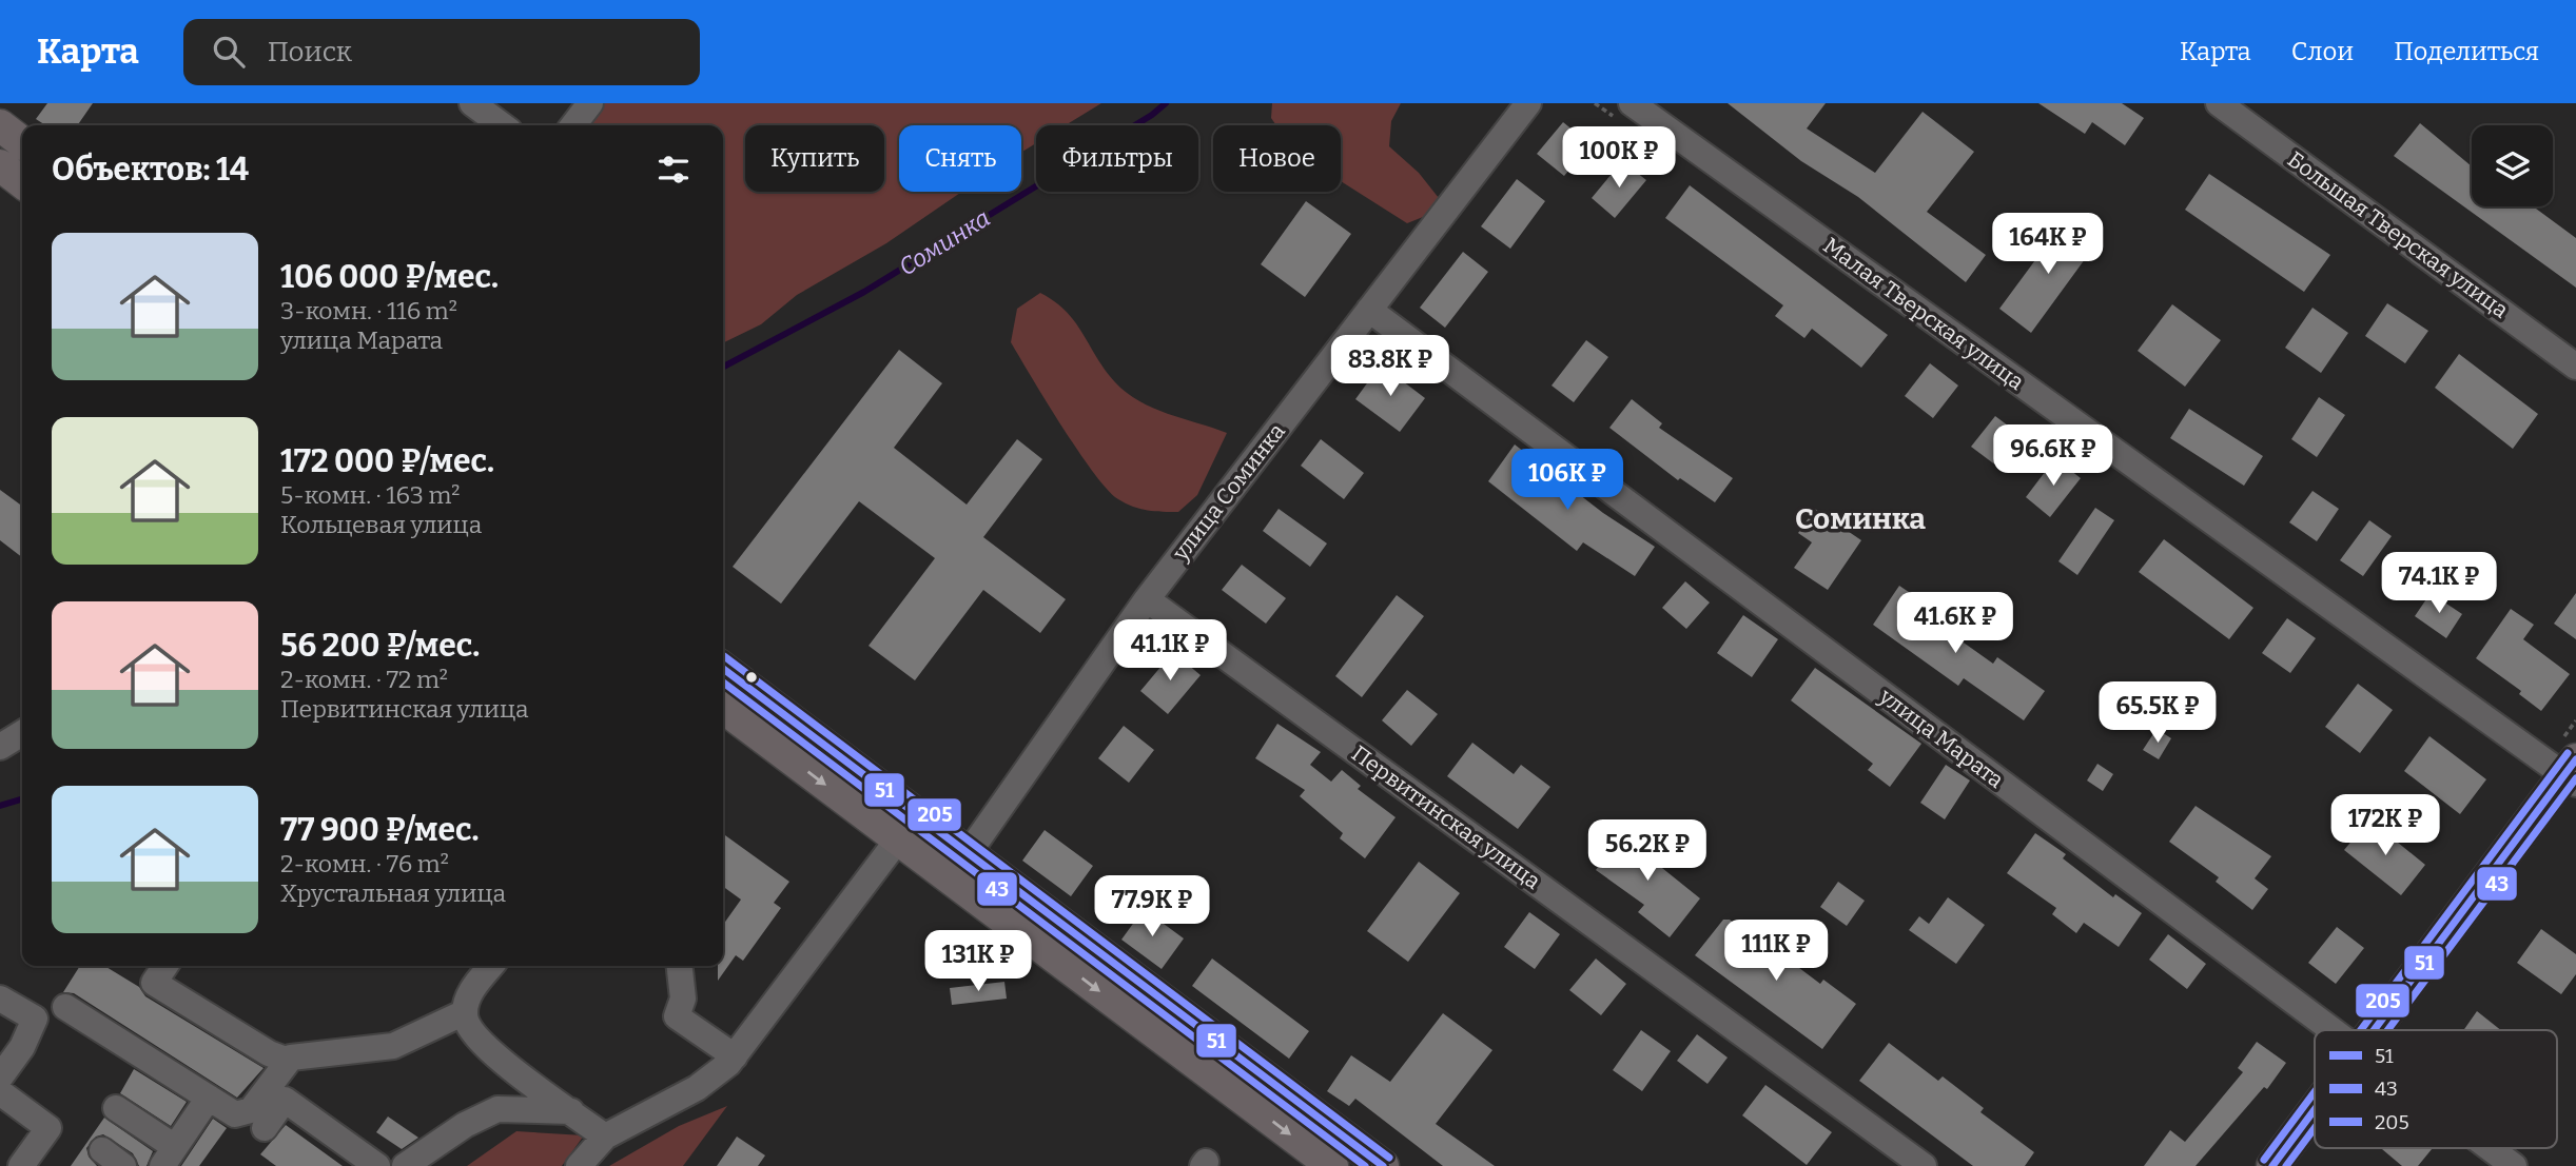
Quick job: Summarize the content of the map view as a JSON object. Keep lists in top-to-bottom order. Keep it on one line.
{"streets":{"street":["Большая Тверская улица","Малая Тверская улица","улица Соминка","улица Марата","Первитинская улица"]},"crossings":[["улица Соминка","улица Марата"],["улица Соминка","Первитинская улица"]],"districts":["Соминка"],"water":["Соминка"],"lines":["transit line 205","transit line 51","transit line 43"],"legend":["51","43","205"],"page":{"header":"Карта","search":"Поиск","nav":["Карта","Слои","Поделиться"],"chip":["Купить","Снять","Фильтры","Новое"],"heading":"Объектов: 14","price":["100K ₽","164K ₽","83.8K ₽","96.6K ₽","106K ₽","74.1K ₽","41.6K ₽","41.1K ₽","65.5K ₽","172K ₽","56.2K ₽","77.9K ₽","111K ₽","131K ₽"],"list":[{"name":"106 000 ₽/мес.","note":"3-комн. · 116 m² · улица Марата"},{"name":"172 000 ₽/мес.","note":"5-комн. · 163 m² · Кольцевая улица"},{"name":"56 200 ₽/мес.","note":"2-комн. · 72 m² · Первитинская улица"},{"name":"77 900 ₽/мес.","note":"2-комн. · 76 m² · Хрустальная улица"}]}}
